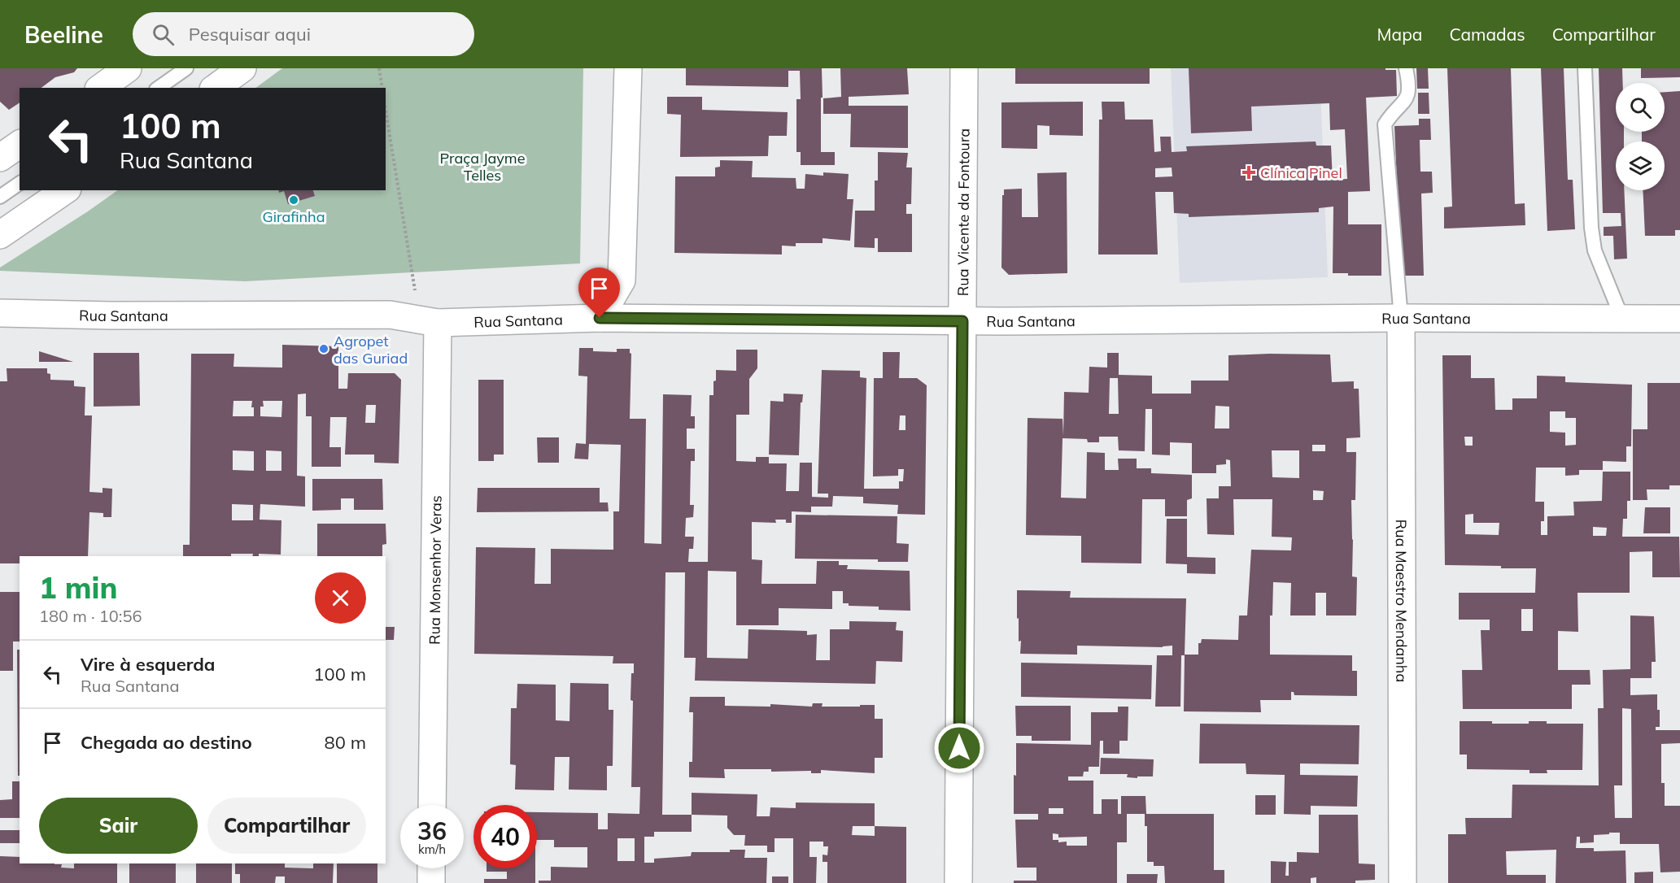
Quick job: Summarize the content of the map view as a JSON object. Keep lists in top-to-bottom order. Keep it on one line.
{"streets":{"street":["Rua Vicente da Fontoura","Rua Santana","Rua Monsenhor Veras","Rua Maestro Mendanha"]},"crossings":[["Rua Vicente da Fontoura","Rua Santana"],["Rua Santana","Rua Monsenhor Veras"],["Rua Santana","Rua Maestro Mendanha"]],"parks":["Praça Jayme Telles"],"places":{"health":["Clínica Pinel"],"other":["Girafinha","Agropet das Guriad"]},"page":{"header":"Beeline","search":"Pesquisar aqui","nav":["Mapa","Camadas","Compartilhar"],"turn":["100 m","Rua Santana"],"heading":["1 min","180 m · 10:56"],"list":[{"name":"Vire à esquerda","note":"Rua Santana","value":"100 m"},{"name":"Chegada ao destino","value":"80 m"}],"buttons":["Sair","Compartilhar"],"speed":"36 km/h","limit":"40"}}
